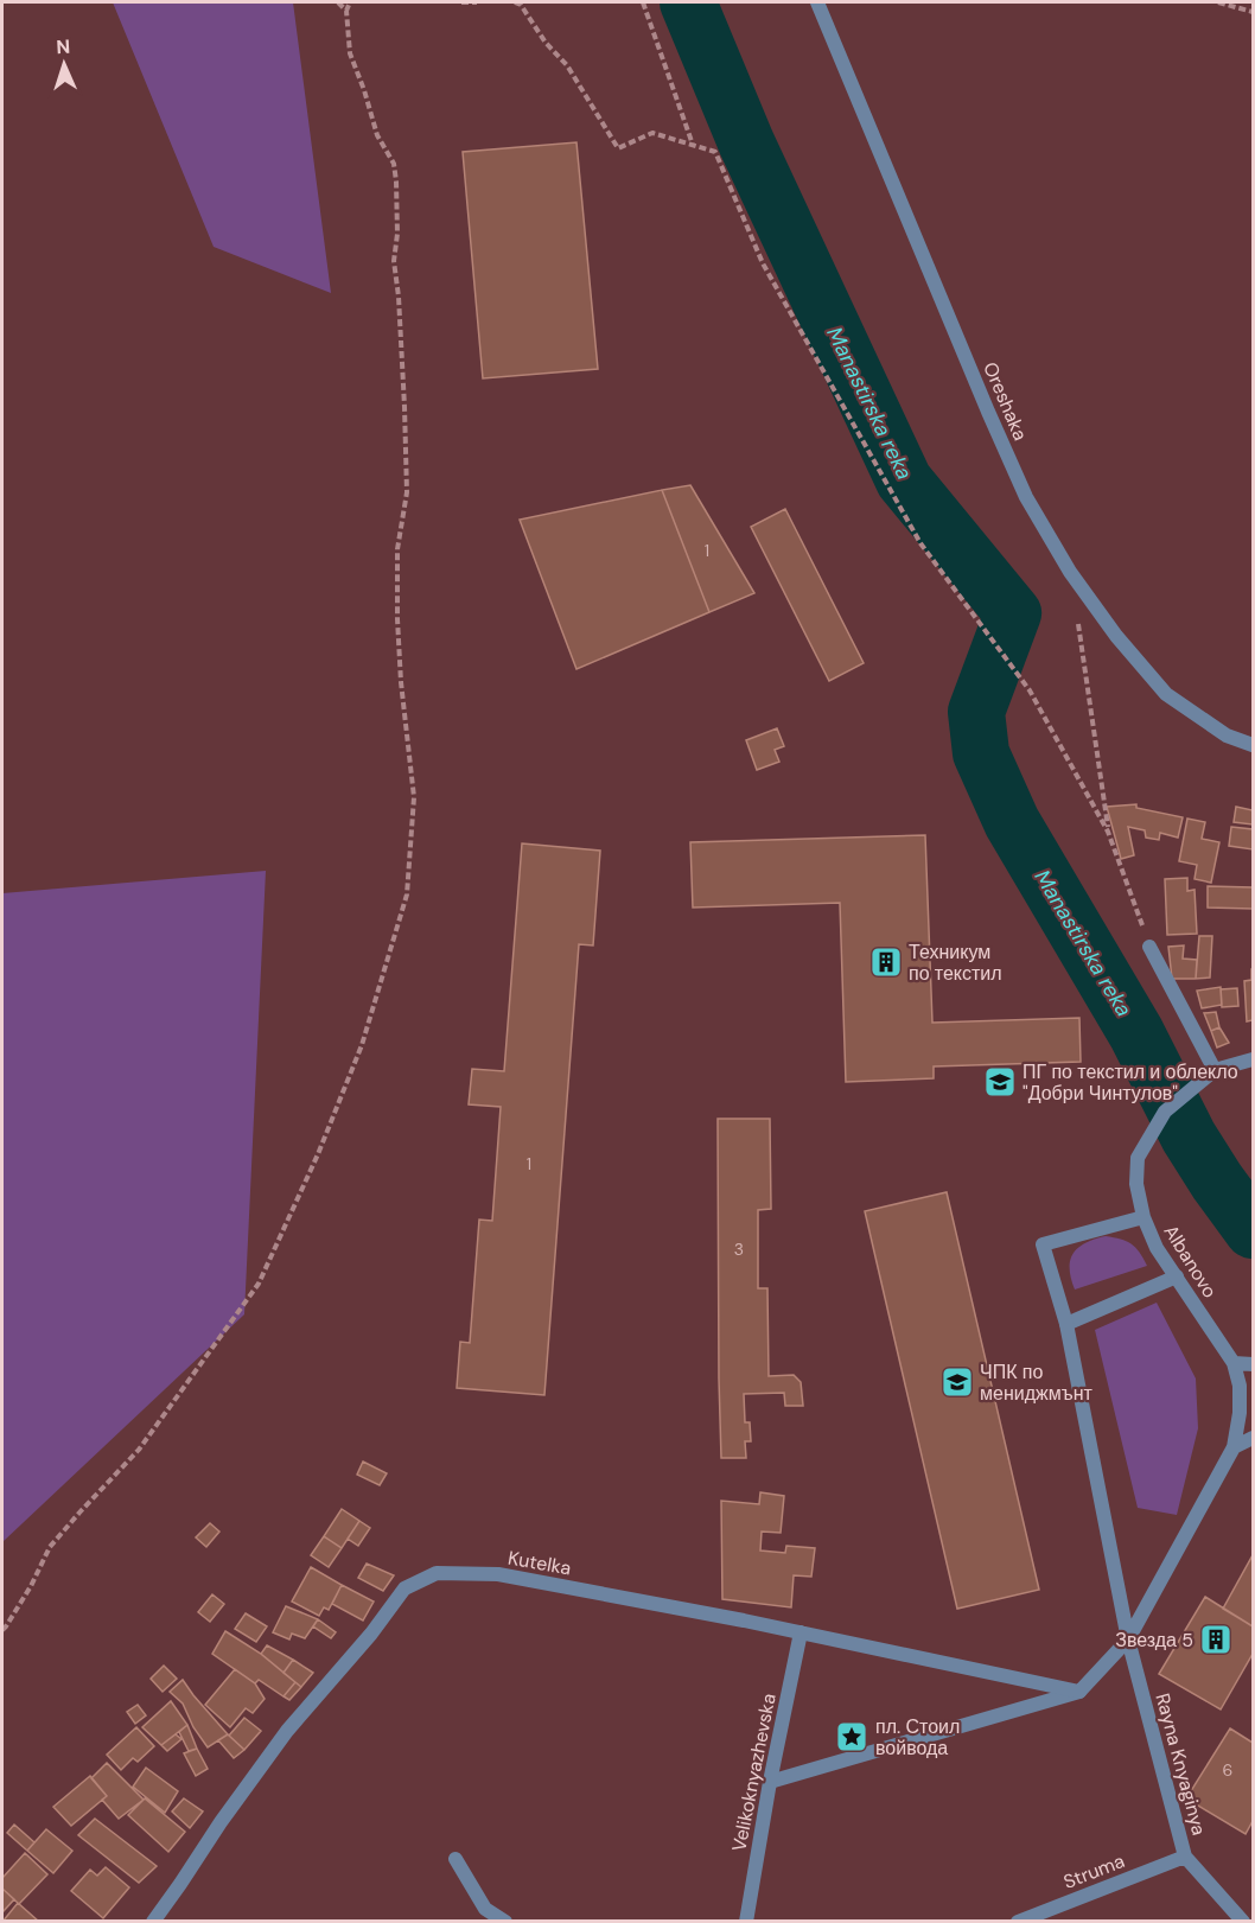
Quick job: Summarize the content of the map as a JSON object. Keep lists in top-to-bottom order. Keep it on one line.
{"streets":{"street":["Oreshaka","Albanovo","Kutelka","Rayna Knyaginya","Velikoknyazhevska","Struma"]},"crossings":[["Albanovo","Kutelka"],["Albanovo","Rayna Knyaginya"],["Kutelka","Velikoknyazhevska"],["Rayna Knyaginya","Struma"]],"water":["Manastirska reka"],"places":{"building":["Техникум по текстил","Звезда 5"],"school or university":["ПГ по текстил и облекло \"Добри Чинтулов\"","ЧПК по мениджмънт"],"place":["пл. Стоил войвода"]},"house_numbers":["1","1","3","6"],"north":"top"}
